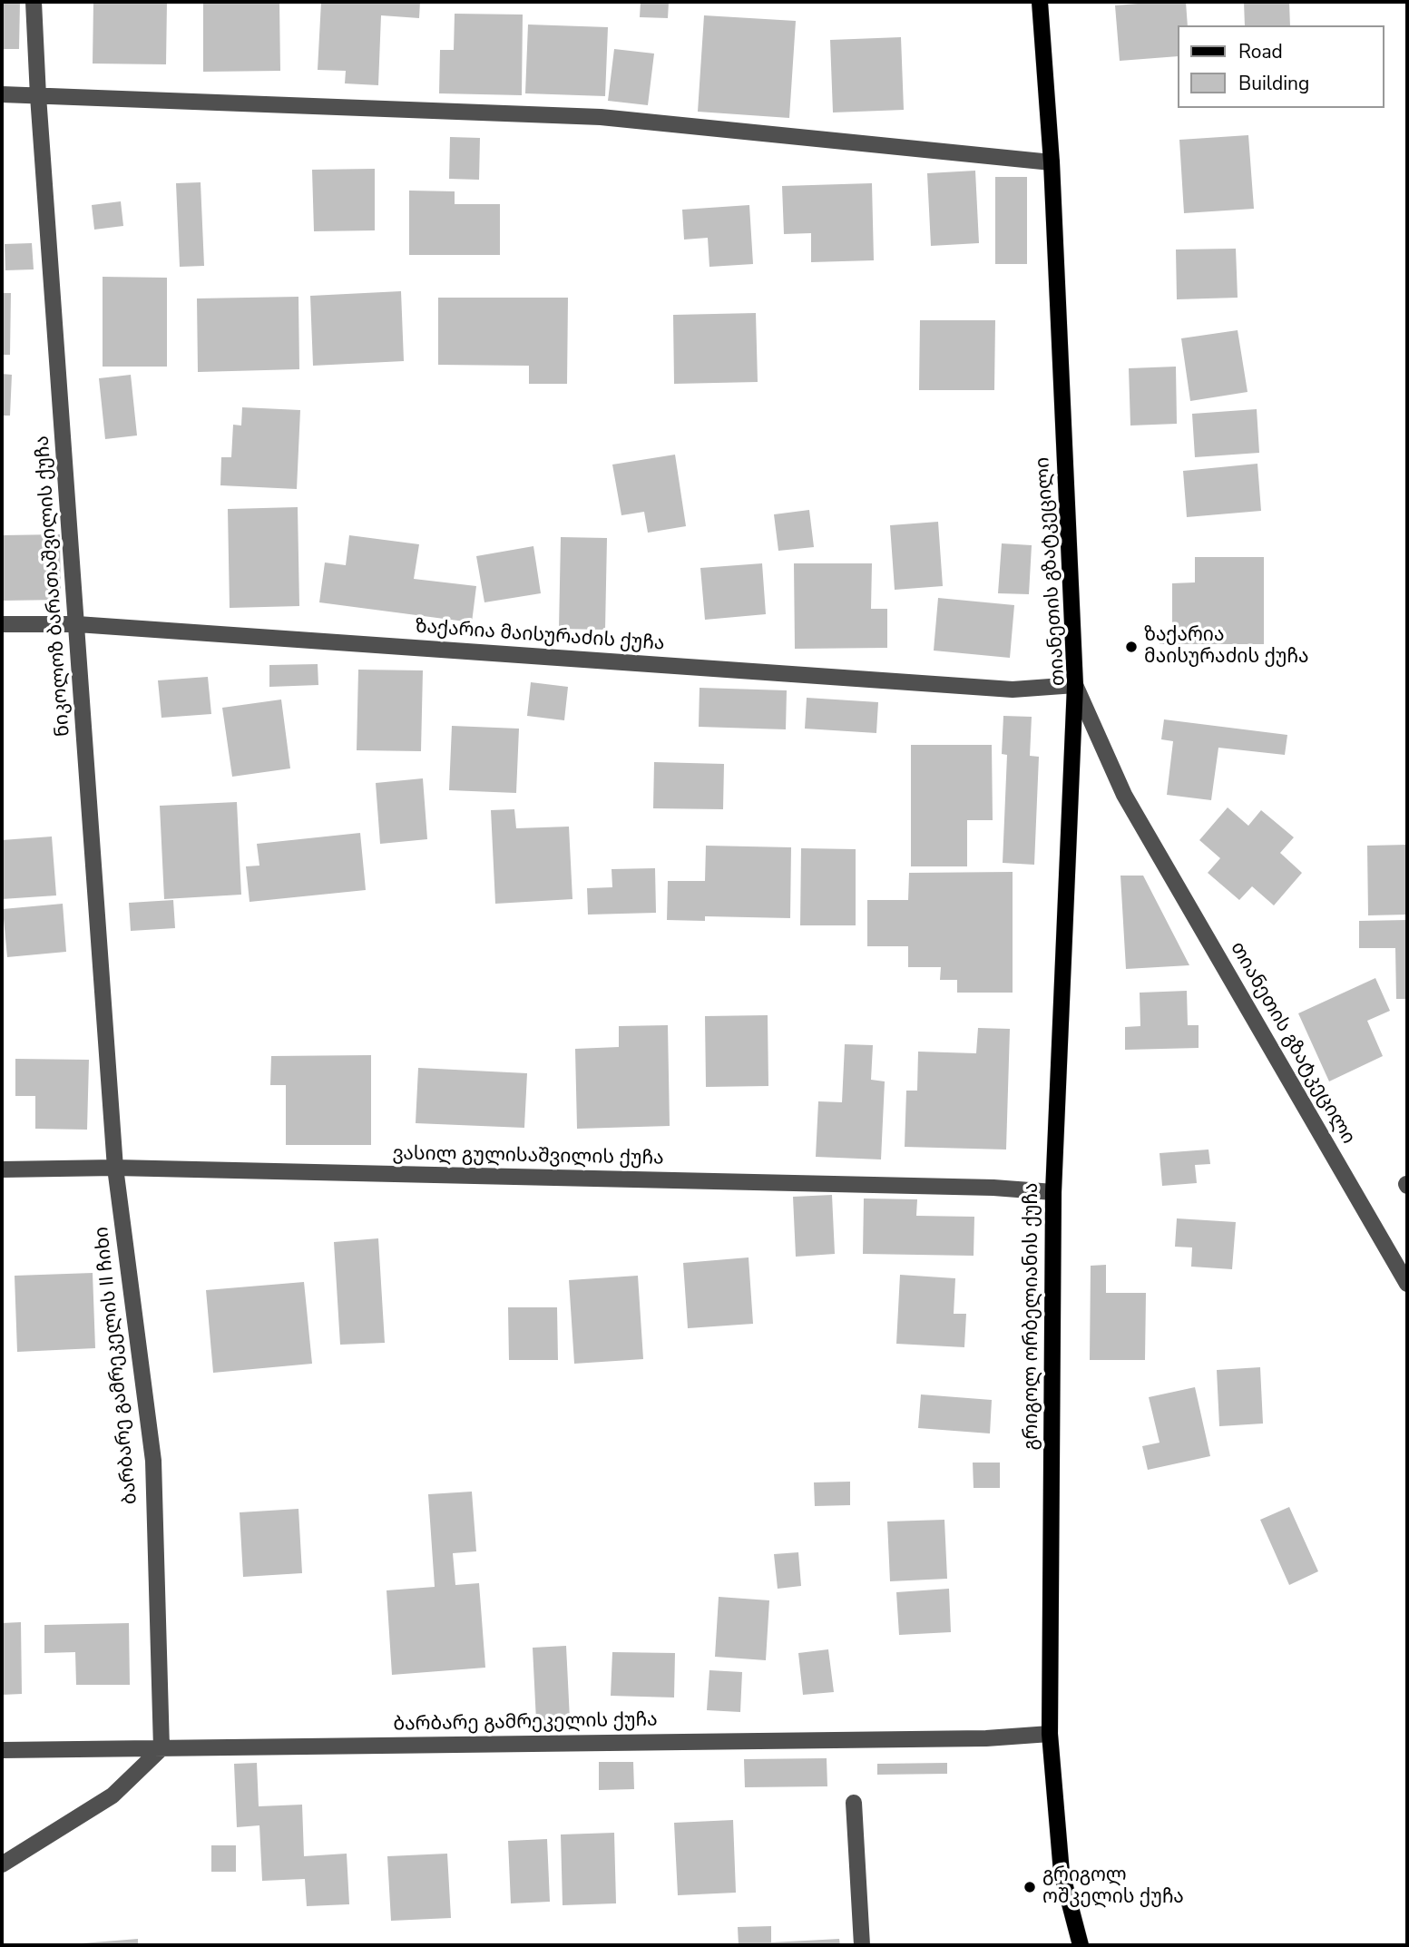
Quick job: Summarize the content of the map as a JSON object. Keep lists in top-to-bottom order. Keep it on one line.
{"streets":{"main road":["თიანეთის გზატკეცილი","გრიგოლ ორბელიანის ქუჩა"],"street":["ნიკოლოზ ბარათაშვილის ქუჩა","ზაქარია მაისურაძის ქუჩა","ვასილ გულისაშვილის ქუჩა","ბარბარე გამრეკელის II ჩიხი","ბარბარე გამრეკელის ქუჩა"]},"crossings":[["თიანეთის გზატკეცილი","ზაქარია მაისურაძის ქუჩა"],["თიანეთის გზატკეცილი","გრიგოლ ორბელიანის ქუჩა"],["ნიკოლოზ ბარათაშვილის ქუჩა","ზაქარია მაისურაძის ქუჩა"],["ნიკოლოზ ბარათაშვილის ქუჩა","ვასილ გულისაშვილის ქუჩა"],["ნიკოლოზ ბარათაშვილის ქუჩა","ბარბარე გამრეკელის II ჩიხი"],["ზაქარია მაისურაძის ქუჩა","გრიგოლ ორბელიანის ქუჩა"],["ვასილ გულისაშვილის ქუჩა","გრიგოლ ორბელიანის ქუჩა"],["ვასილ გულისაშვილის ქუჩა","ბარბარე გამრეკელის II ჩიხი"],["გრიგოლ ორბელიანის ქუჩა","ბარბარე გამრეკელის ქუჩა"],["ბარბარე გამრეკელის II ჩიხი","ბარბარე გამრეკელის ქუჩა"]],"places":["ზაქარია მაისურაძის ქუჩა","გრიგოლ ოშკელის ქუჩა"],"legend":["Road","Building"]}
